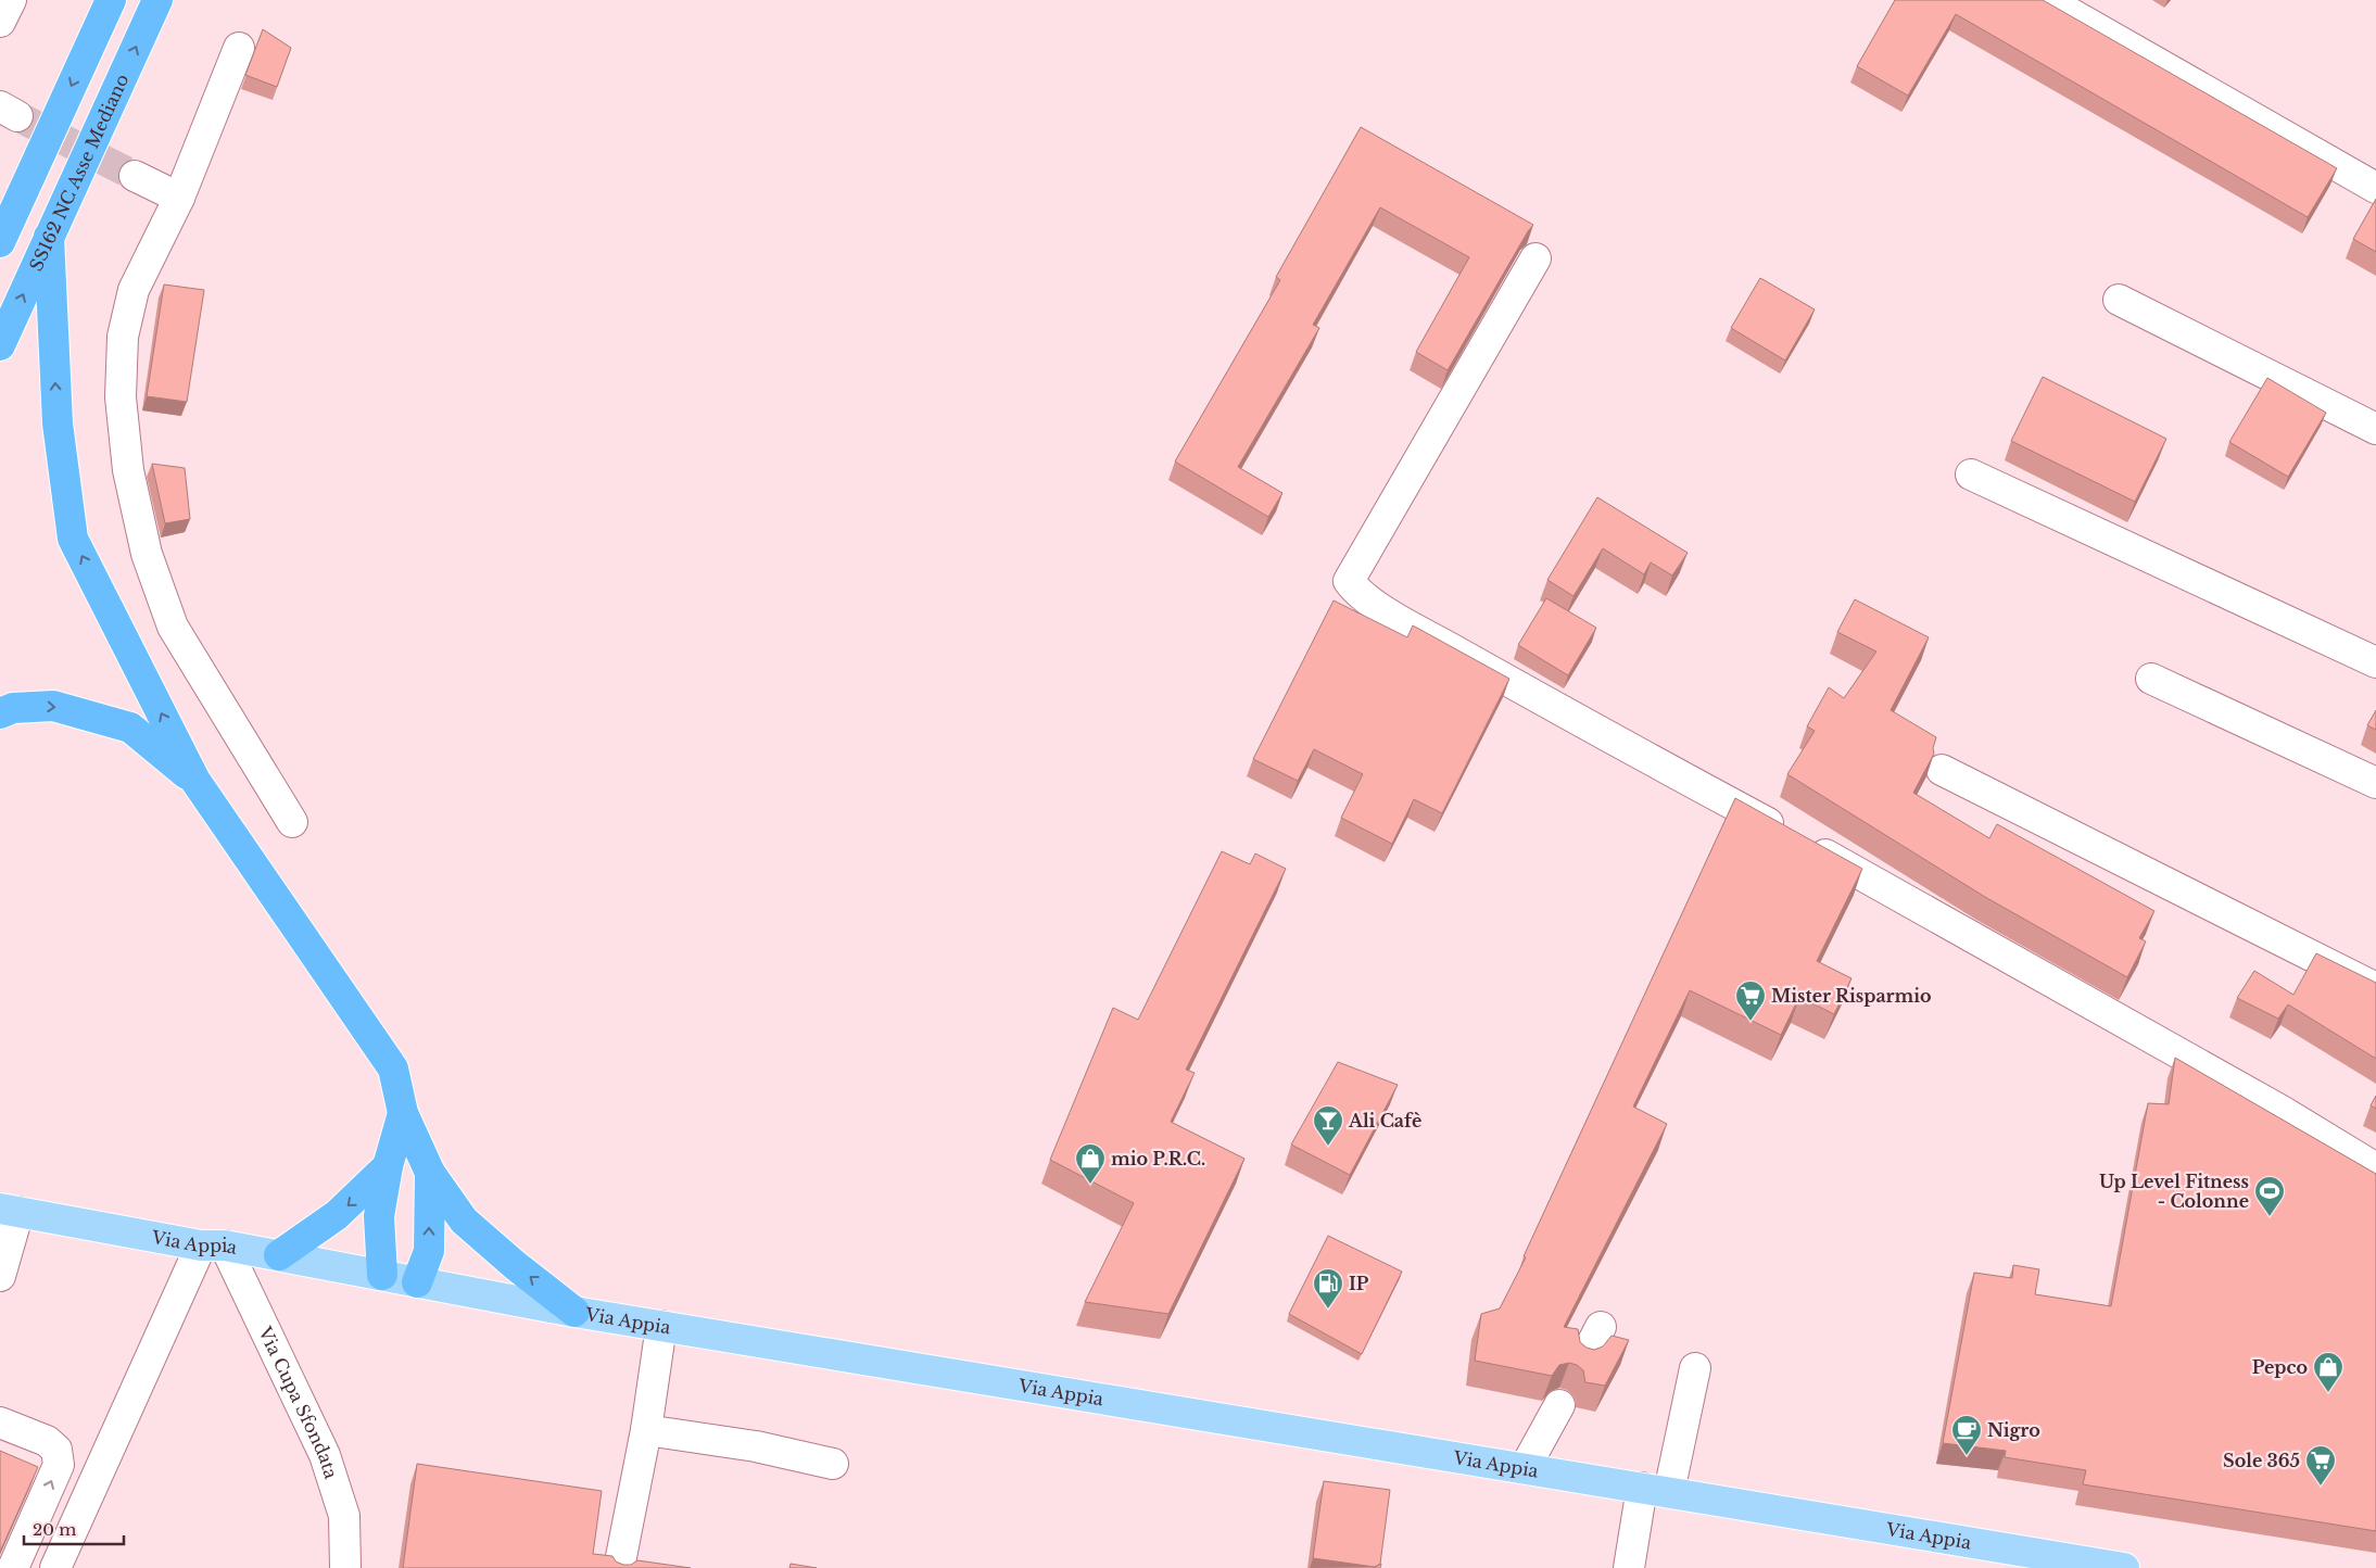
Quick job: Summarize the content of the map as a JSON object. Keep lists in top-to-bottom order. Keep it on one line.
{"streets":{"highway":["SS162 NC Asse Mediano"],"main road":["Via Appia"],"street":["Via Cupa Sfondata"]},"crossings":[["Via Appia","Via Cupa Sfondata"]],"places":{"supermarket":["Mister Risparmio","Sole 365"],"bar":["Ali Cafè"],"shop":["mio P.R.C.","Pepco"],"sports":["Up Level Fitness - Colonne"],"fuel station":["IP"],"cafe":["Nigro"]},"scale_bar":"20 m"}
